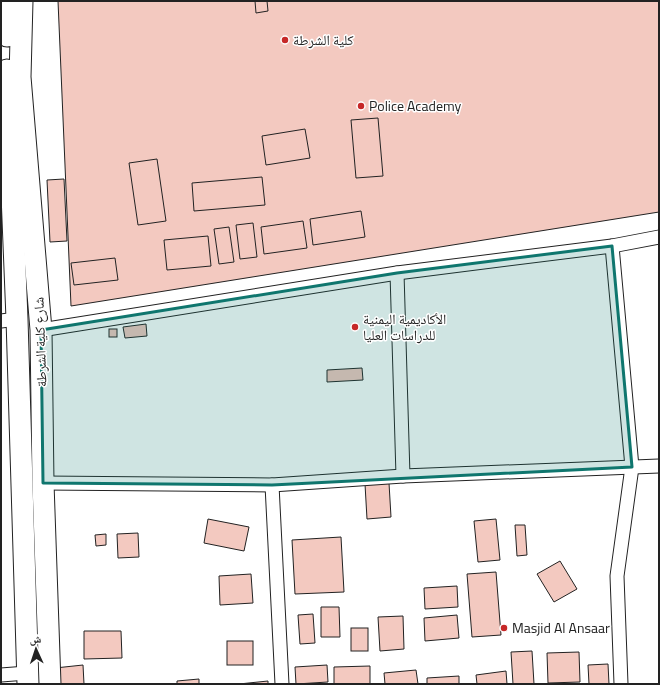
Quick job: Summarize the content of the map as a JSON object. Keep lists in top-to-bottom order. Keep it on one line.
{"streets":{"main road":["شارع كلية الشرطة"]},"places":["كلية الشرطة","Police Academy","الأكاديمية اليمنية للدراسات العليا","Masjid Al Ansaar"],"north":"top"}
